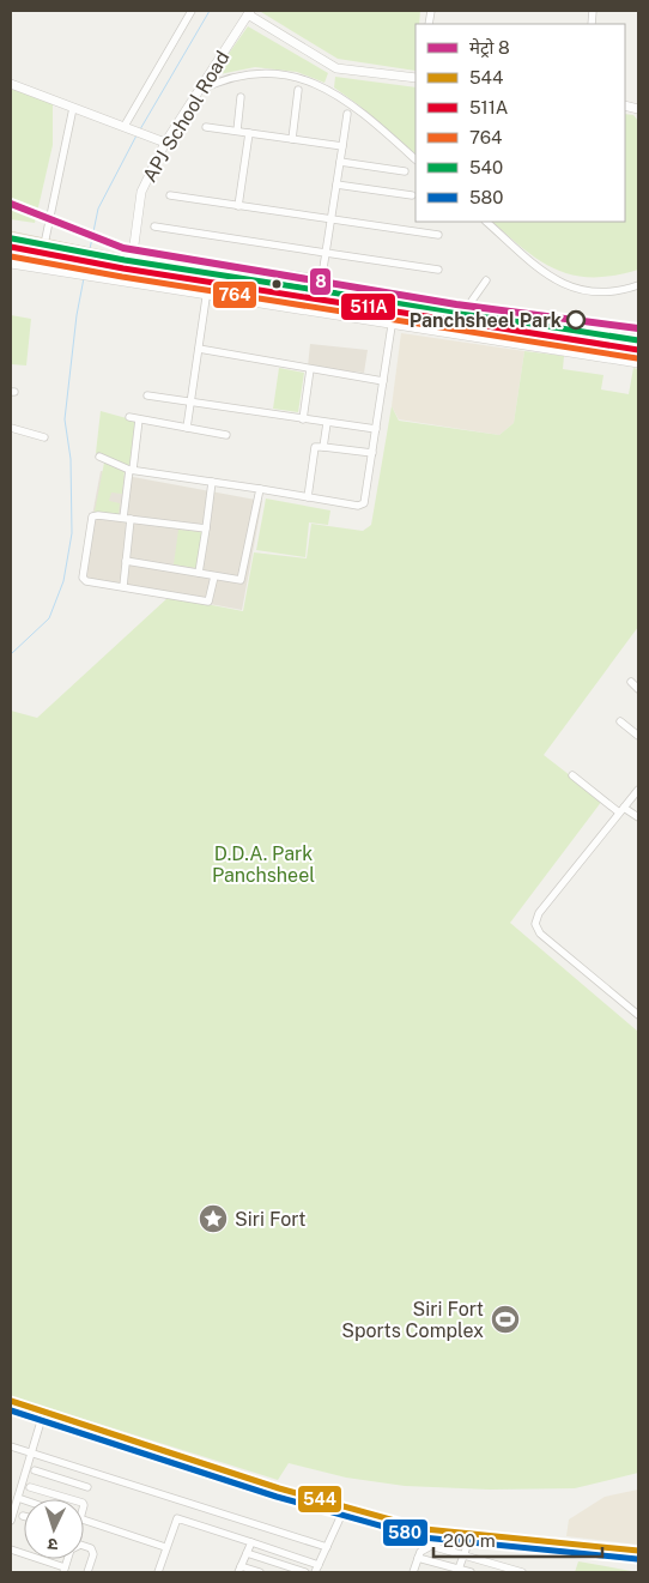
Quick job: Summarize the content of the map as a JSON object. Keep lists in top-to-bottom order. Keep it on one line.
{"streets":{"street":["APJ School Road"]},"parks":["D.D.A. Park Panchsheel"],"places":{"other":["Panchsheel Park"],"place":["Siri Fort"],"sports":["Siri Fort Sports Complex"]},"lines":["metro line 8","transit line 540","transit line 511A","transit line 764","transit line 544","transit line 580"],"legend":["मेट्रो 8","544","511A","764","540","580"],"scale_bar":"200 m","north":"bottom"}
